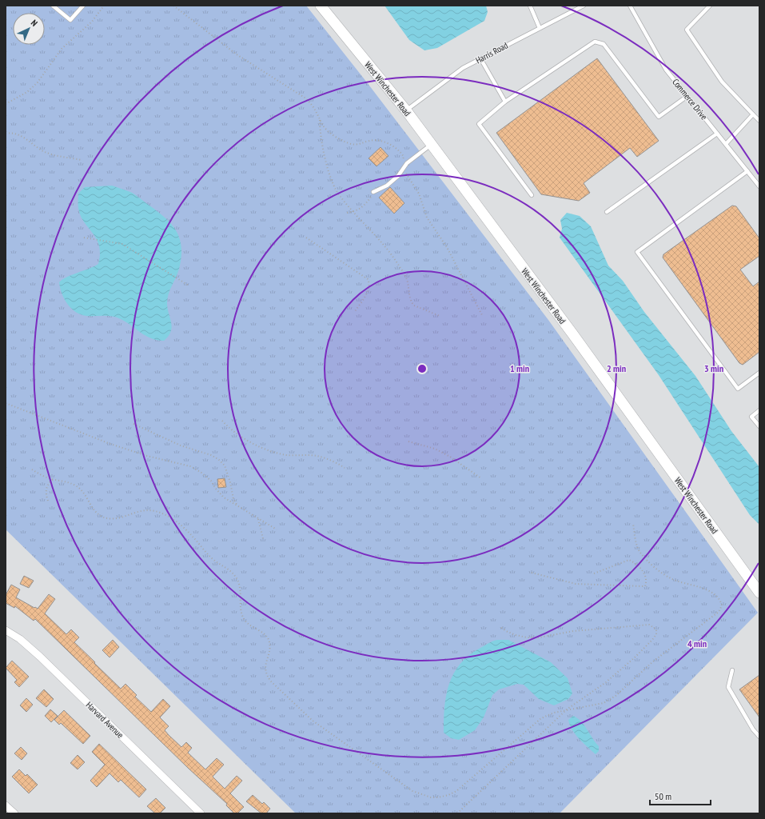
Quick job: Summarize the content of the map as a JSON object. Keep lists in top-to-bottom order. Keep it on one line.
{"streets":{"main road":["West Winchester Road"],"street":["Harvard Avenue"],"lane":["Harris Road","Commerce Drive"]},"crossings":[["Harris Road","West Winchester Road"]],"scale_bar":"50 m","north":"top right","rings":["1 min","2 min","3 min","4 min"]}
